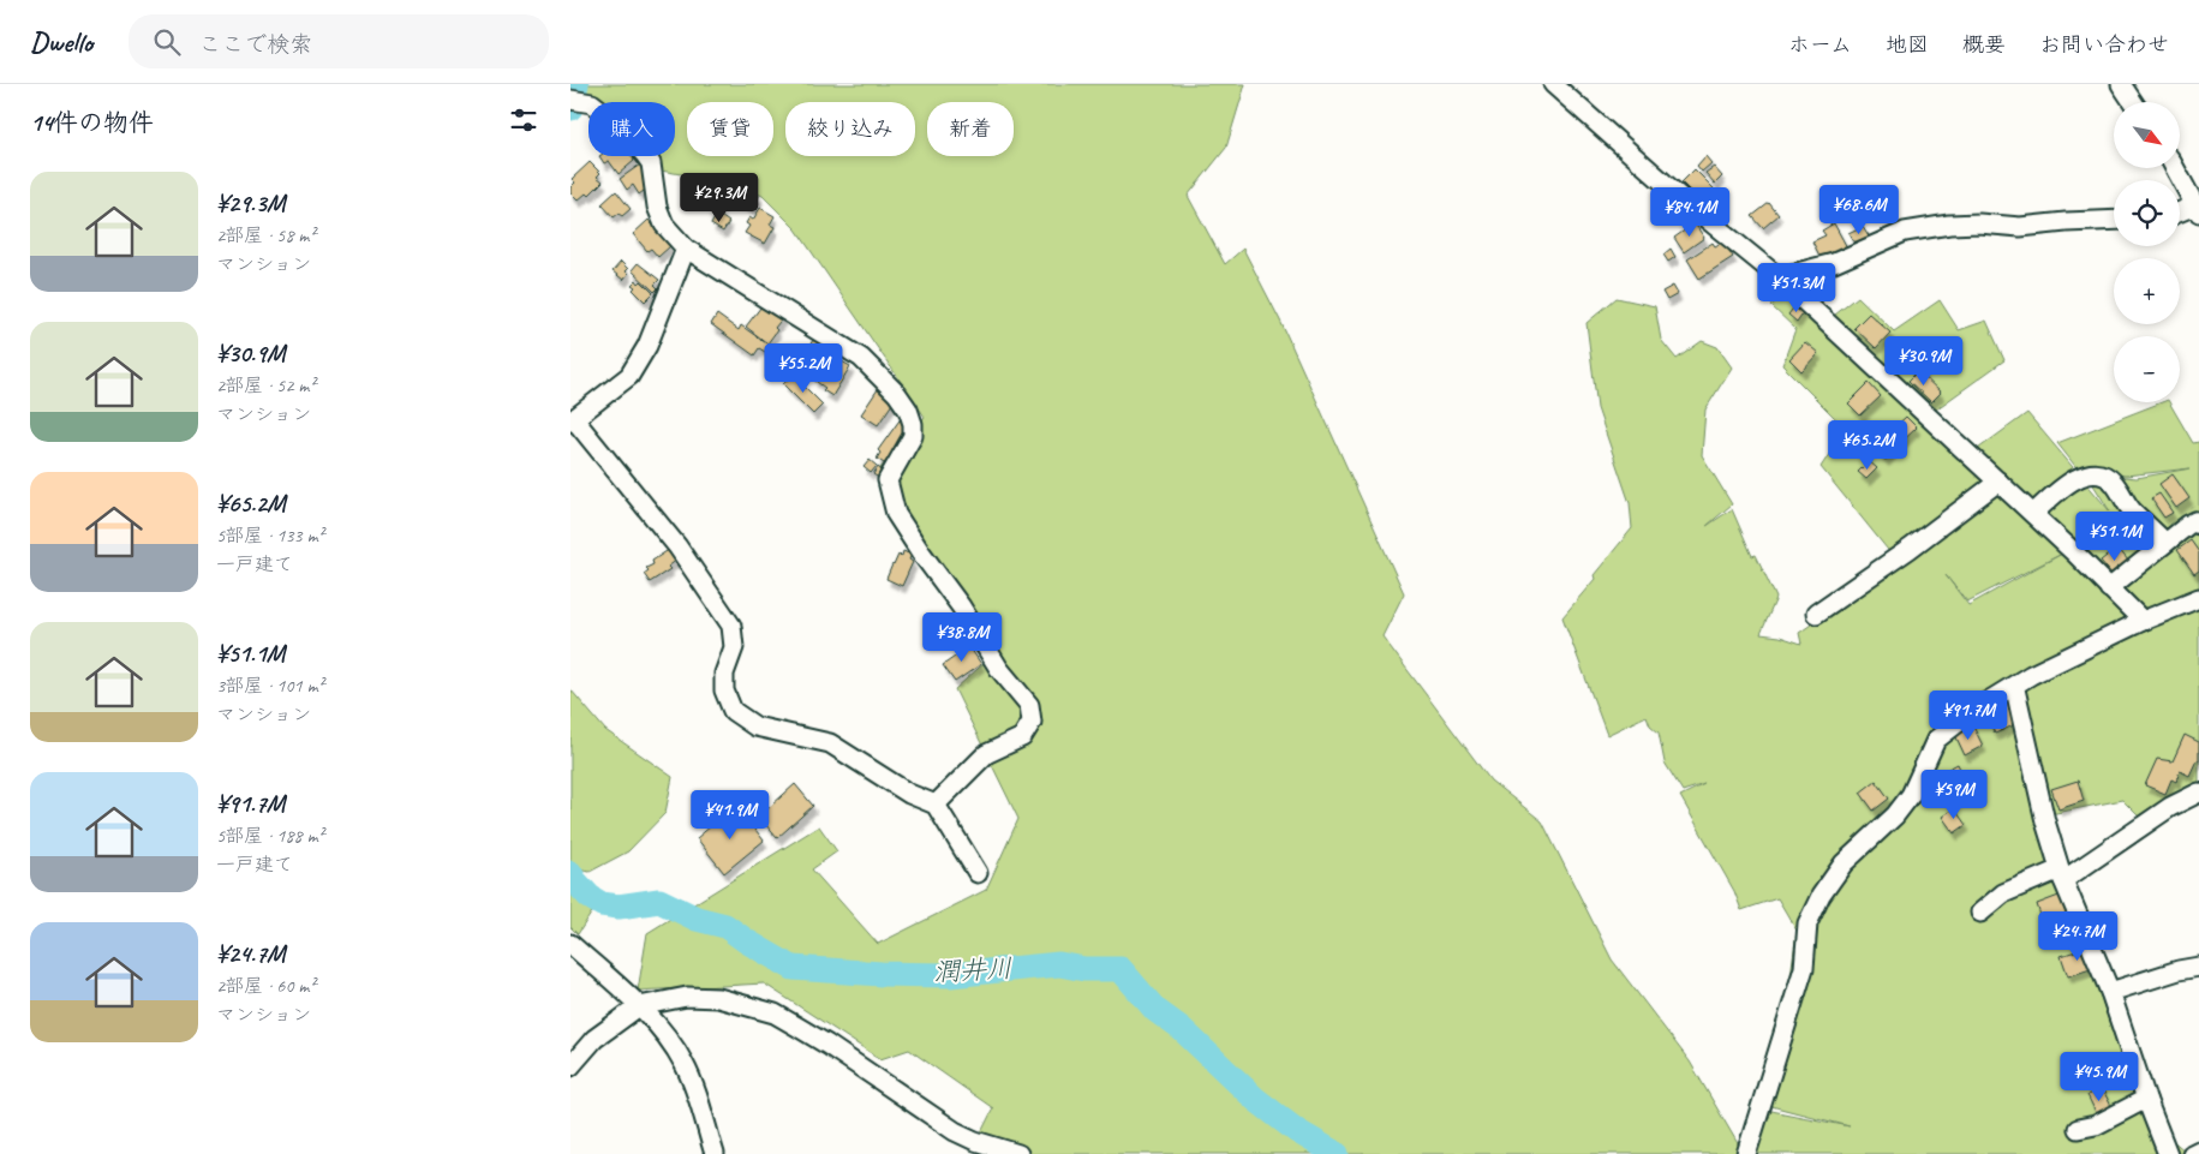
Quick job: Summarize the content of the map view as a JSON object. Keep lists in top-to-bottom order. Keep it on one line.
{"water":["潤井川"],"north":"bottom right","page":{"header":"Dwello","search":"ここで検索","nav":["ホーム","地図","概要","お問い合わせ"],"heading":"14件の物件","map_buttons":["+","−"],"chip":["購入","賃貸","絞り込み","新着"],"list":[{"name":"¥29.3M","note":"2部屋 · 58 m² · マンション"},{"name":"¥30.9M","note":"2部屋 · 52 m² · マンション"},{"name":"¥65.2M","note":"5部屋 · 133 m² · 一戸建て"},{"name":"¥51.1M","note":"3部屋 · 101 m² · マンション"},{"name":"¥91.7M","note":"5部屋 · 188 m² · 一戸建て"},{"name":"¥24.7M","note":"2部屋 · 60 m² · マンション"}],"price":["¥29.3M","¥68.6M","¥84.1M","¥51.3M","¥30.9M","¥55.2M","¥65.2M","¥51.1M","¥38.8M","¥91.7M","¥59M","¥41.9M","¥24.7M","¥45.9M"]}}
